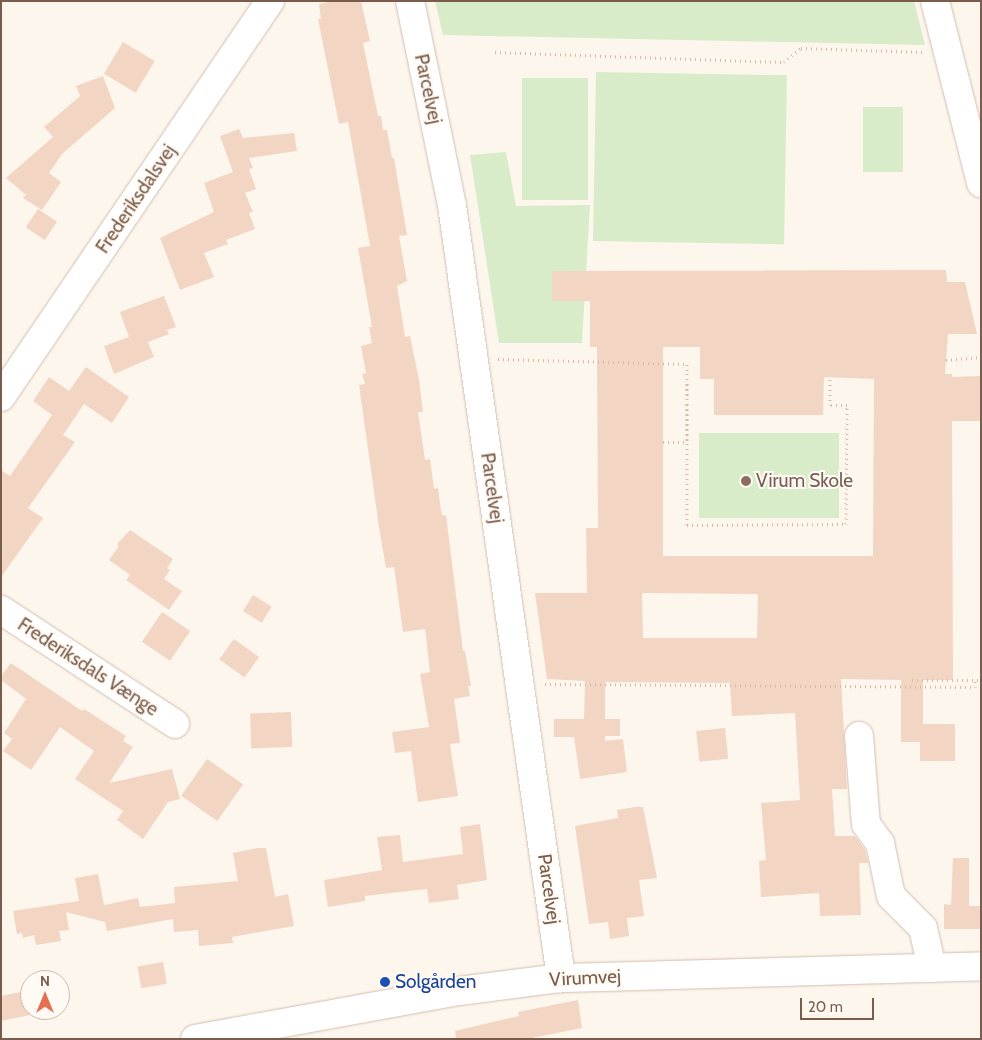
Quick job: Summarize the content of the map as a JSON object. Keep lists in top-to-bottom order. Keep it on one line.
{"streets":{"street":["Parcelvej","Frederiksdalsvej","Frederiksdals Vænge","Virumvej"]},"crossings":[["Parcelvej","Virumvej"]],"places":["Virum Skole","Solgården"],"scale_bar":"20 m","north":"top"}
